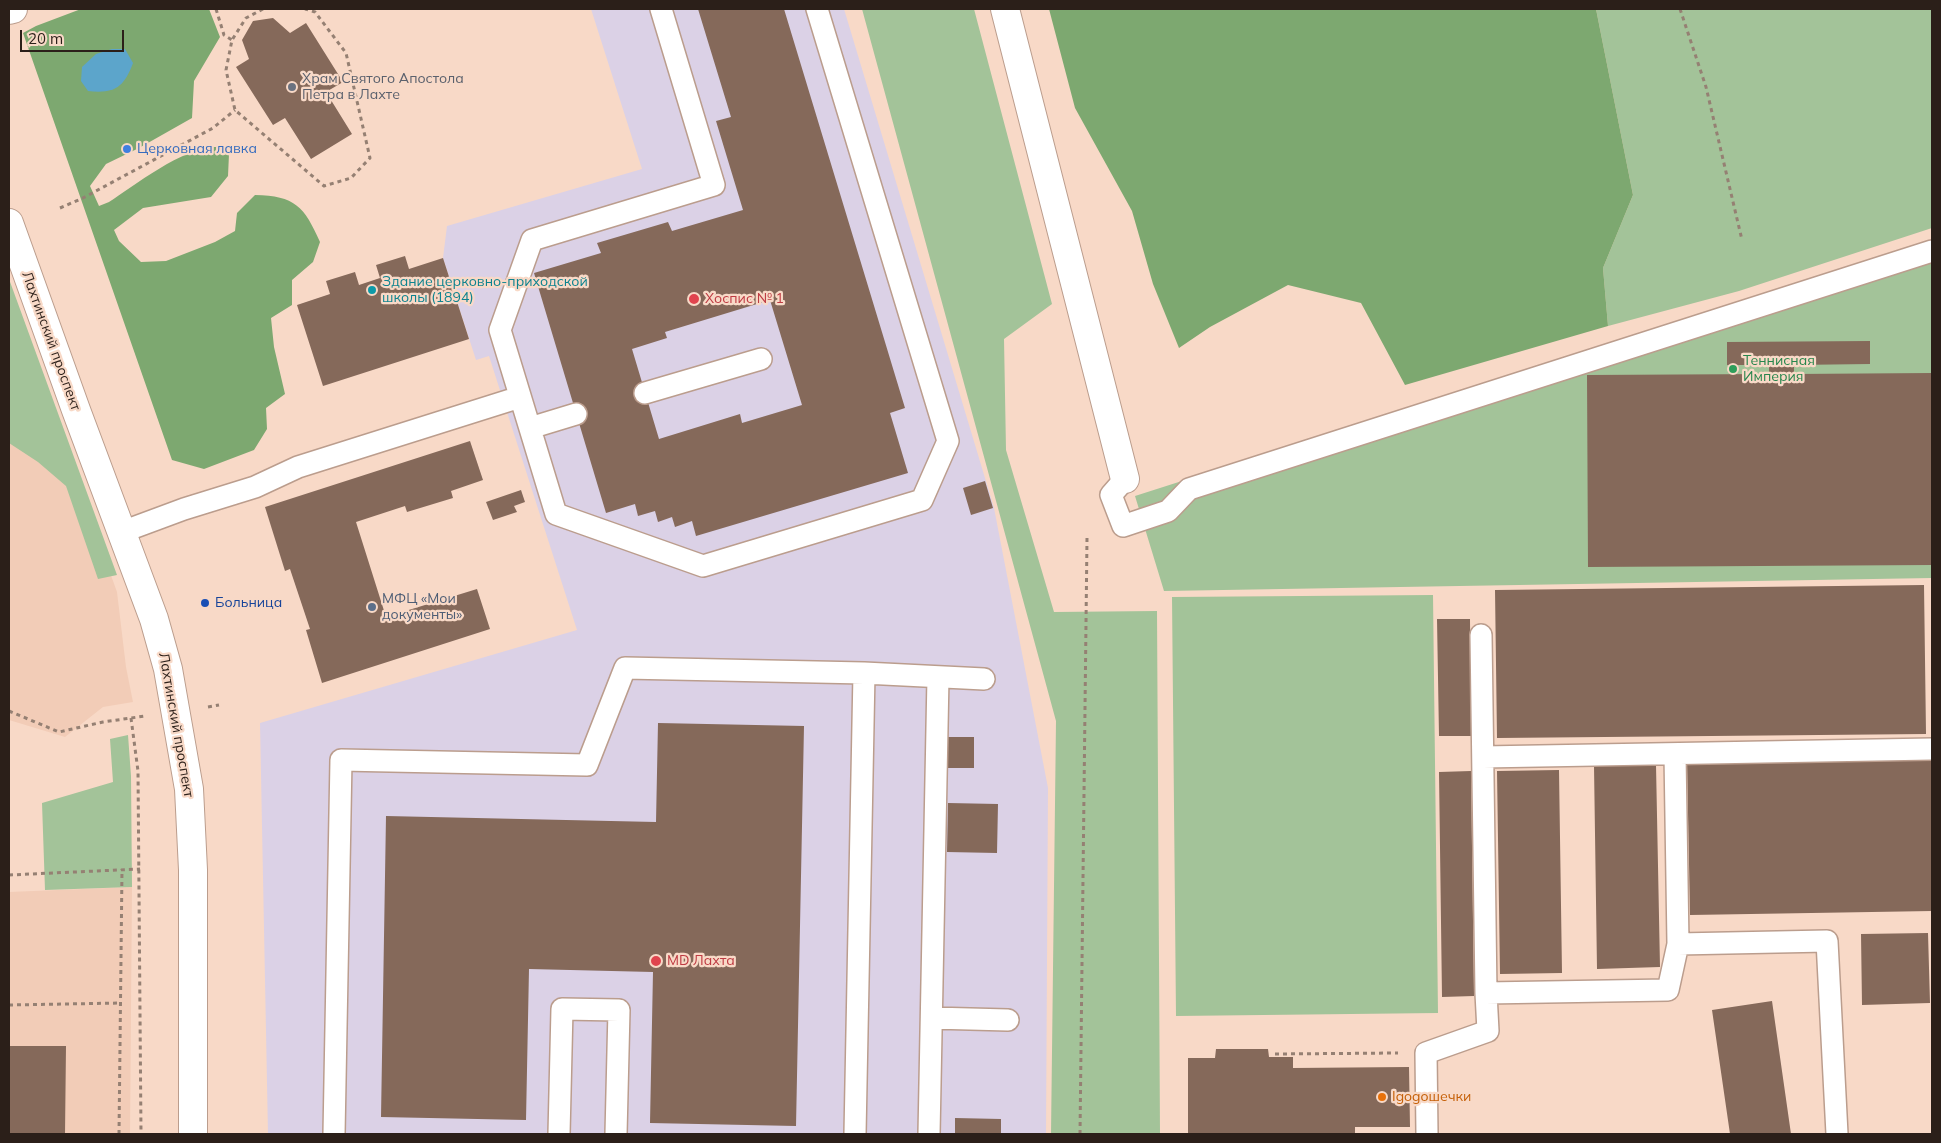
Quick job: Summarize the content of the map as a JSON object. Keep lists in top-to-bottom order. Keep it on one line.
{"streets":{"main road":["Лахтинский проспект"]},"places":["Храм Святого Апостола Петра в Лахте","Церковная лавка","Здание церковно-приходской школы (1894)","Хоспис № 1","Теннисная Империя","Больница","МФЦ «Мои документы»","MD Лахта","Igogoшечки"],"scale_bar":"20 m"}
